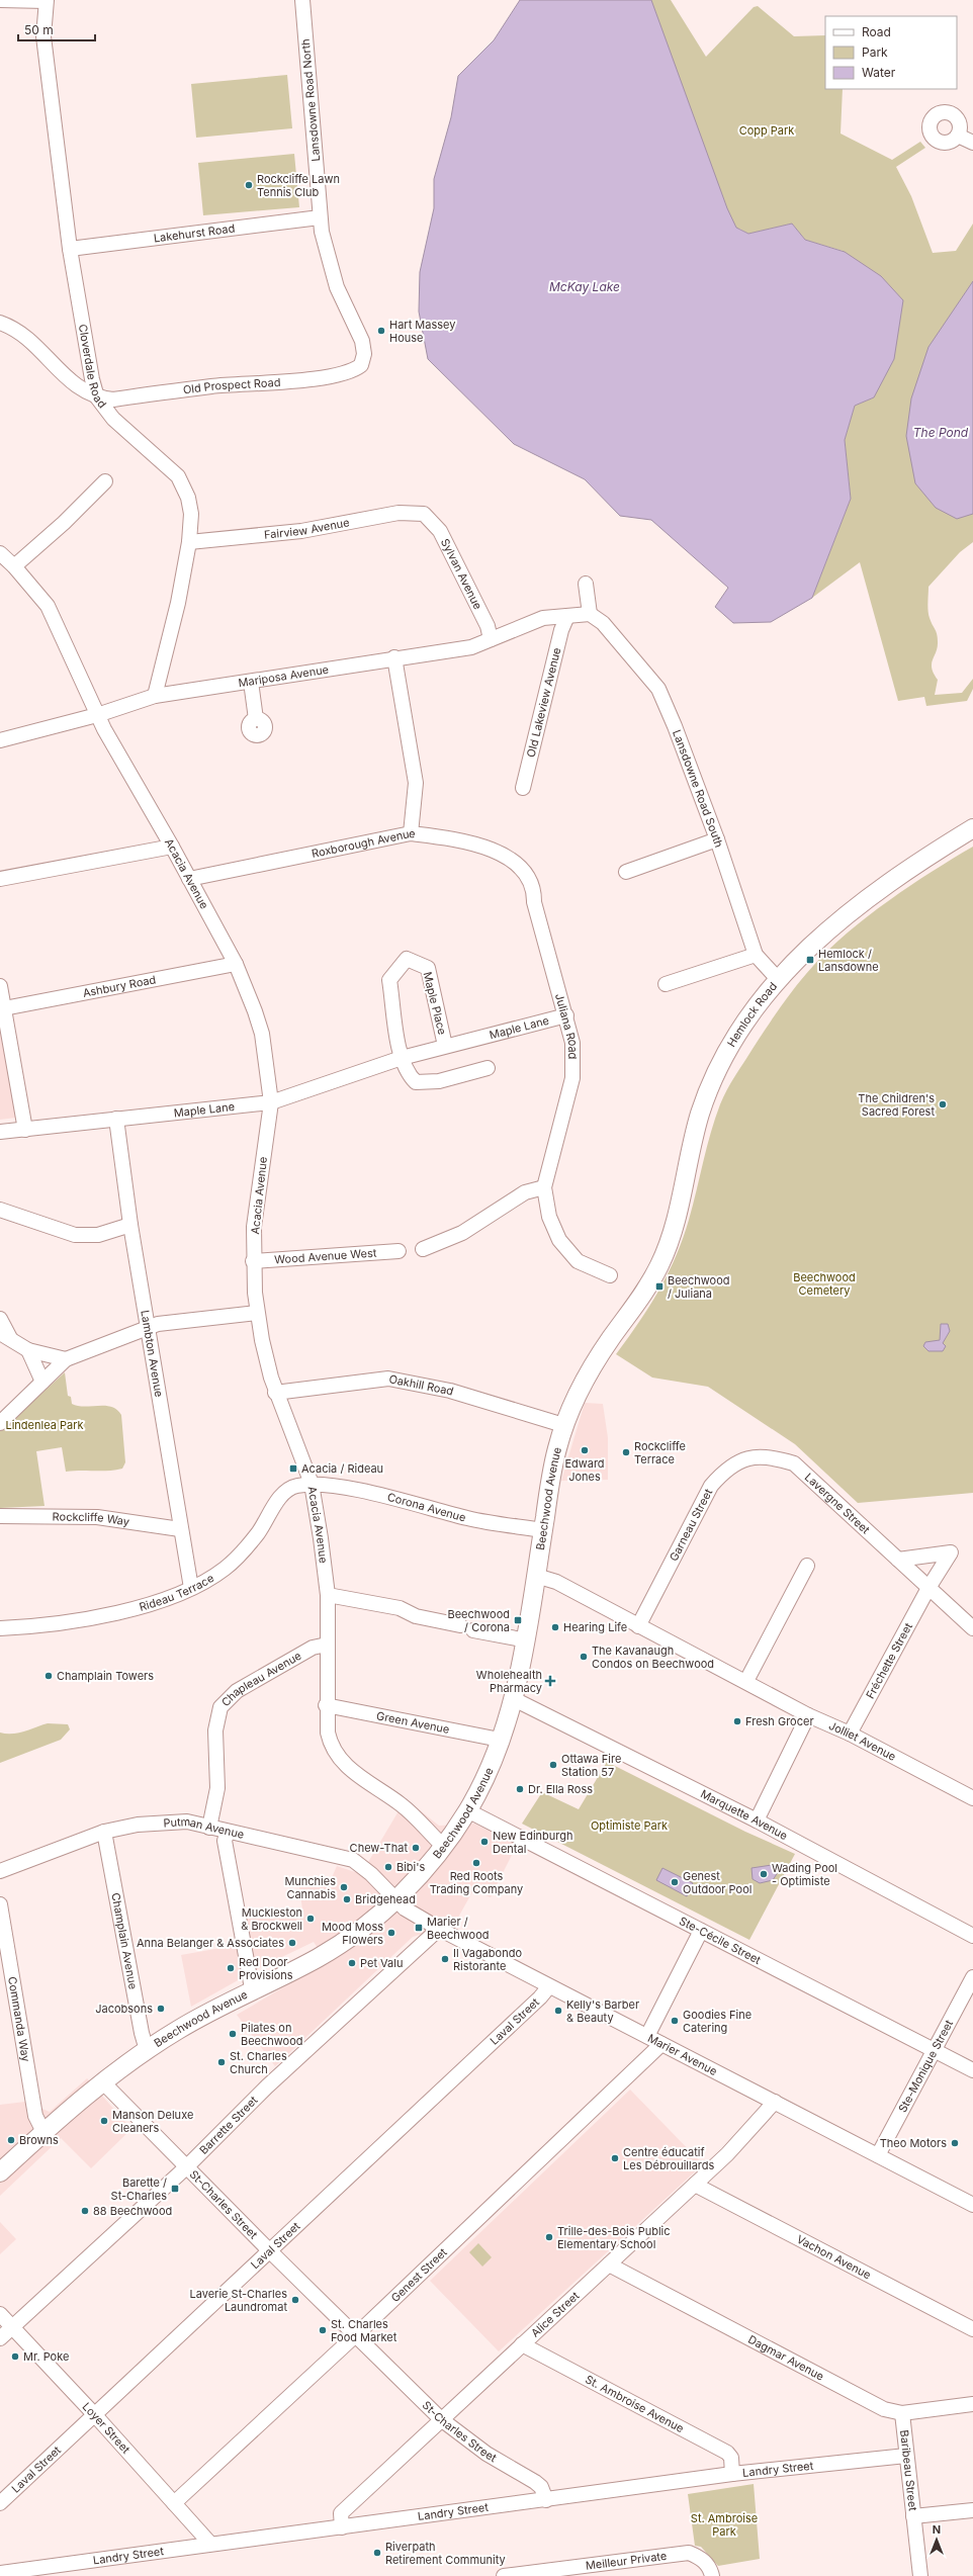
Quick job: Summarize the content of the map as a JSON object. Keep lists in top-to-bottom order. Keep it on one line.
{"streets":{"main road":["Hemlock Road","Beechwood Avenue"],"street":["Lansdowne Road North","Lakehurst Road","Cloverdale Road","Old Prospect Road","Fairview Avenue","Sylvan Avenue","Mariposa Avenue","Old Lakeview Avenue","Lansdowne Road South","Roxborough Avenue","Acacia Avenue","Ashbury Road","Maple Place","Juliana Road","Maple Lane","Wood Avenue West","Lambton Avenue","Oakhill Road","Lavergne Street","Corona Avenue","Rockcliffe Way","Garneau Street","Rideau Terrace","Fréchette Street","Chapleau Avenue","Green Avenue","Jolliet Avenue","Marquette Avenue","Putman Avenue","Champlain Avenue","Ste-Cécile Street","Commanda Way","Laval Street","Marier Avenue","Ste-Monique Street","Barrette Street","St-Charles Street","Vachon Avenue","Genest Street","Alice Street","Dagmar Avenue","St. Ambroise Avenue","Loyer Street","Landry Street","Baribeau Street","Meilleur Private"]},"crossings":[["Lansdowne Road North","Lakehurst Road"],["Lansdowne Road North","Old Prospect Road"],["Lakehurst Road","Cloverdale Road"],["Cloverdale Road","Old Prospect Road"],["Cloverdale Road","Fairview Avenue"],["Cloverdale Road","Mariposa Avenue"],["Fairview Avenue","Sylvan Avenue"],["Sylvan Avenue","Mariposa Avenue"],["Mariposa Avenue","Old Lakeview Avenue"],["Mariposa Avenue","Roxborough Avenue"],["Mariposa Avenue","Acacia Avenue"],["Lansdowne Road South","Hemlock Road"],["Roxborough Avenue","Acacia Avenue"],["Roxborough Avenue","Juliana Road"],["Acacia Avenue","Ashbury Road"],["Acacia Avenue","Maple Lane"],["Acacia Avenue","Wood Avenue West"],["Acacia Avenue","Oakhill Road"],["Acacia Avenue","Beechwood Avenue"],["Acacia Avenue","Corona Avenue"],["Acacia Avenue","Rideau Terrace"],["Acacia Avenue","Chapleau Avenue"],["Acacia Avenue","Green Avenue"],["Maple Place","Maple Lane"],["Hemlock Road","Beechwood Avenue"],["Juliana Road","Maple Lane"],["Maple Lane","Lambton Avenue"],["Lambton Avenue","Rockcliffe Way"],["Lambton Avenue","Rideau Terrace"],["Oakhill Road","Beechwood Avenue"],["Beechwood Avenue","Corona Avenue"],["Beechwood Avenue","Green Avenue"],["Beechwood Avenue","Jolliet Avenue"],["Beechwood Avenue","Marquette Avenue"],["Beechwood Avenue","Putman Avenue"],["Beechwood Avenue","Champlain Avenue"],["Beechwood Avenue","Ste-Cécile Street"],["Beechwood Avenue","Commanda Way"],["Beechwood Avenue","Marier Avenue"],["Beechwood Avenue","St-Charles Street"],["Lavergne Street","Garneau Street"],["Lavergne Street","Fréchette Street"],["Corona Avenue","Rideau Terrace"],["Garneau Street","Jolliet Avenue"],["Fréchette Street","Jolliet Avenue"],["Chapleau Avenue","Putman Avenue"],["Putman Avenue","Champlain Avenue"],["Putman Avenue","Marier Avenue"],["Ste-Cécile Street","Ste-Monique Street"],["Laval Street","Marier Avenue"],["Laval Street","St-Charles Street"],["Laval Street","Loyer Street"],["Marier Avenue","Ste-Monique Street"],["Marier Avenue","Barrette Street"],["Marier Avenue","Genest Street"],["Marier Avenue","Alice Street"],["Barrette Street","St-Charles Street"],["Barrette Street","Loyer Street"],["St-Charles Street","Genest Street"],["St-Charles Street","Alice Street"],["St-Charles Street","Landry Street"],["Vachon Avenue","Alice Street"],["Genest Street","Loyer Street"],["Alice Street","Dagmar Avenue"],["Alice Street","St. Ambroise Avenue"],["Alice Street","Landry Street"],["Dagmar Avenue","Baribeau Street"],["St. Ambroise Avenue","Landry Street"],["Loyer Street","Landry Street"],["Landry Street","Baribeau Street"]],"water":["McKay Lake","The Pond"],"parks":["Copp Park","Beechwood Cemetery","Lindenlea Park","Optimiste Park","St. Ambroise Park"],"places":{"other":["Rockcliffe Lawn Tennis Club","Hart Massey House","The Children's Sacred Forest","Edward Jones","Rockcliffe Terrace","Hearing Life","The Kavanaugh Condos on Beechwood","Champlain Towers","Fresh Grocer","Ottawa Fire Station 57","Dr. Ella Ross","New Edinburgh Dental","Chew-That","Red Roots Trading Company","Bibi's","Wading Pool - Optimiste","Genest Outdoor Pool","Munchies Cannabis","Bridgehead","Muckleston & Brockwell","Mood Moss Flowers","Anna Belanger & Associates","Il Vagabondo Ristorante","Pet Valu","Red Door Provisions","Jacobsons","Kelly's Barber & Beauty","Goodies Fine Catering","Pilates on Beechwood","St. Charles Church","Manson Deluxe Cleaners","Browns","Theo Motors","Centre éducatif Les Débrouillards","88 Beechwood","Trille-des-Bois Public Elementary School","Laverie St-Charles Laundromat","St. Charles Food Market","Mr. Poke","Riverpath Retirement Community"],"transit":["Hemlock / Lansdowne","Beechwood / Juliana","Acacia / Rideau","Beechwood / Corona","Marier / Beechwood","Barette / St-Charles"],"health":["Wholehealth Pharmacy"]},"legend":["Road","Park","Water"],"scale_bar":"50 m","north":"top"}
